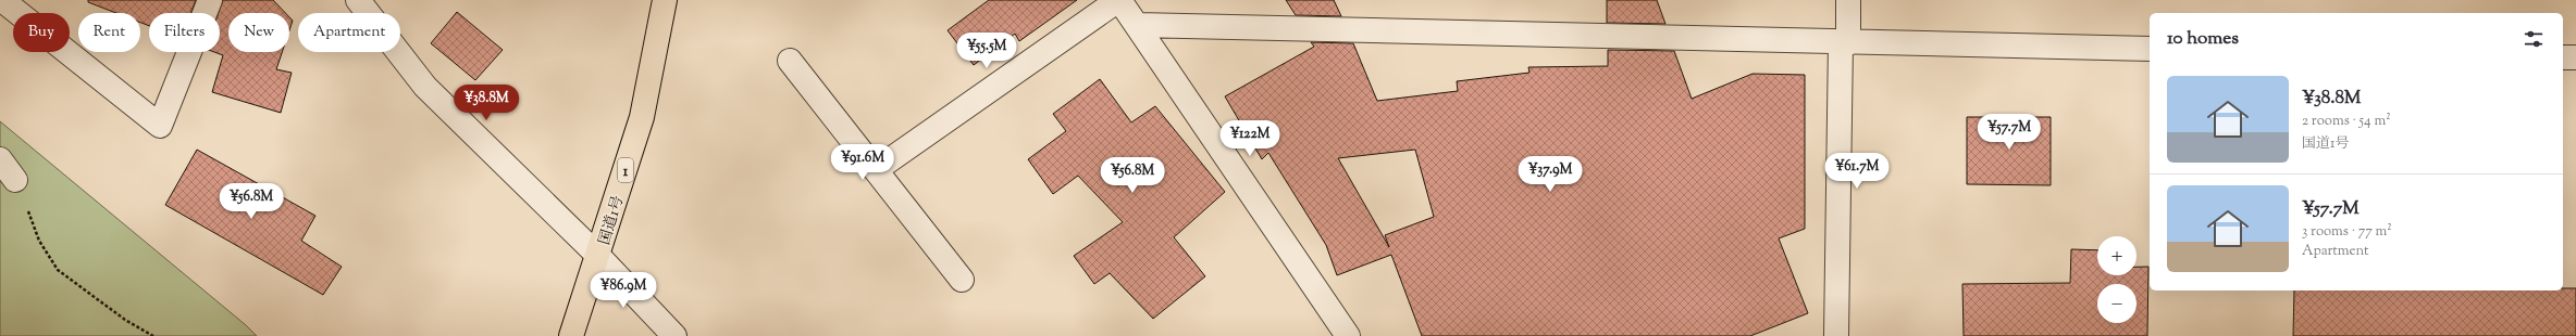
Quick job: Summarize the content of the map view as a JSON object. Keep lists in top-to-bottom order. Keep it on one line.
{"streets":{"highway":["1","国道1号"]},"page":{"chip":["Buy","Rent","Filters","New","Apartment"],"heading":"10 homes","price":["¥55.5M","¥38.8M","¥57.7M","¥122M","¥91.6M","¥61.7M","¥37.9M","¥56.8M","¥56.8M","¥86.9M"],"list":[{"name":"¥38.8M","note":"2 rooms · 54 m² · 国道1号"},{"name":"¥57.7M","note":"3 rooms · 77 m² · Apartment"}],"map_buttons":["+","−"]}}
